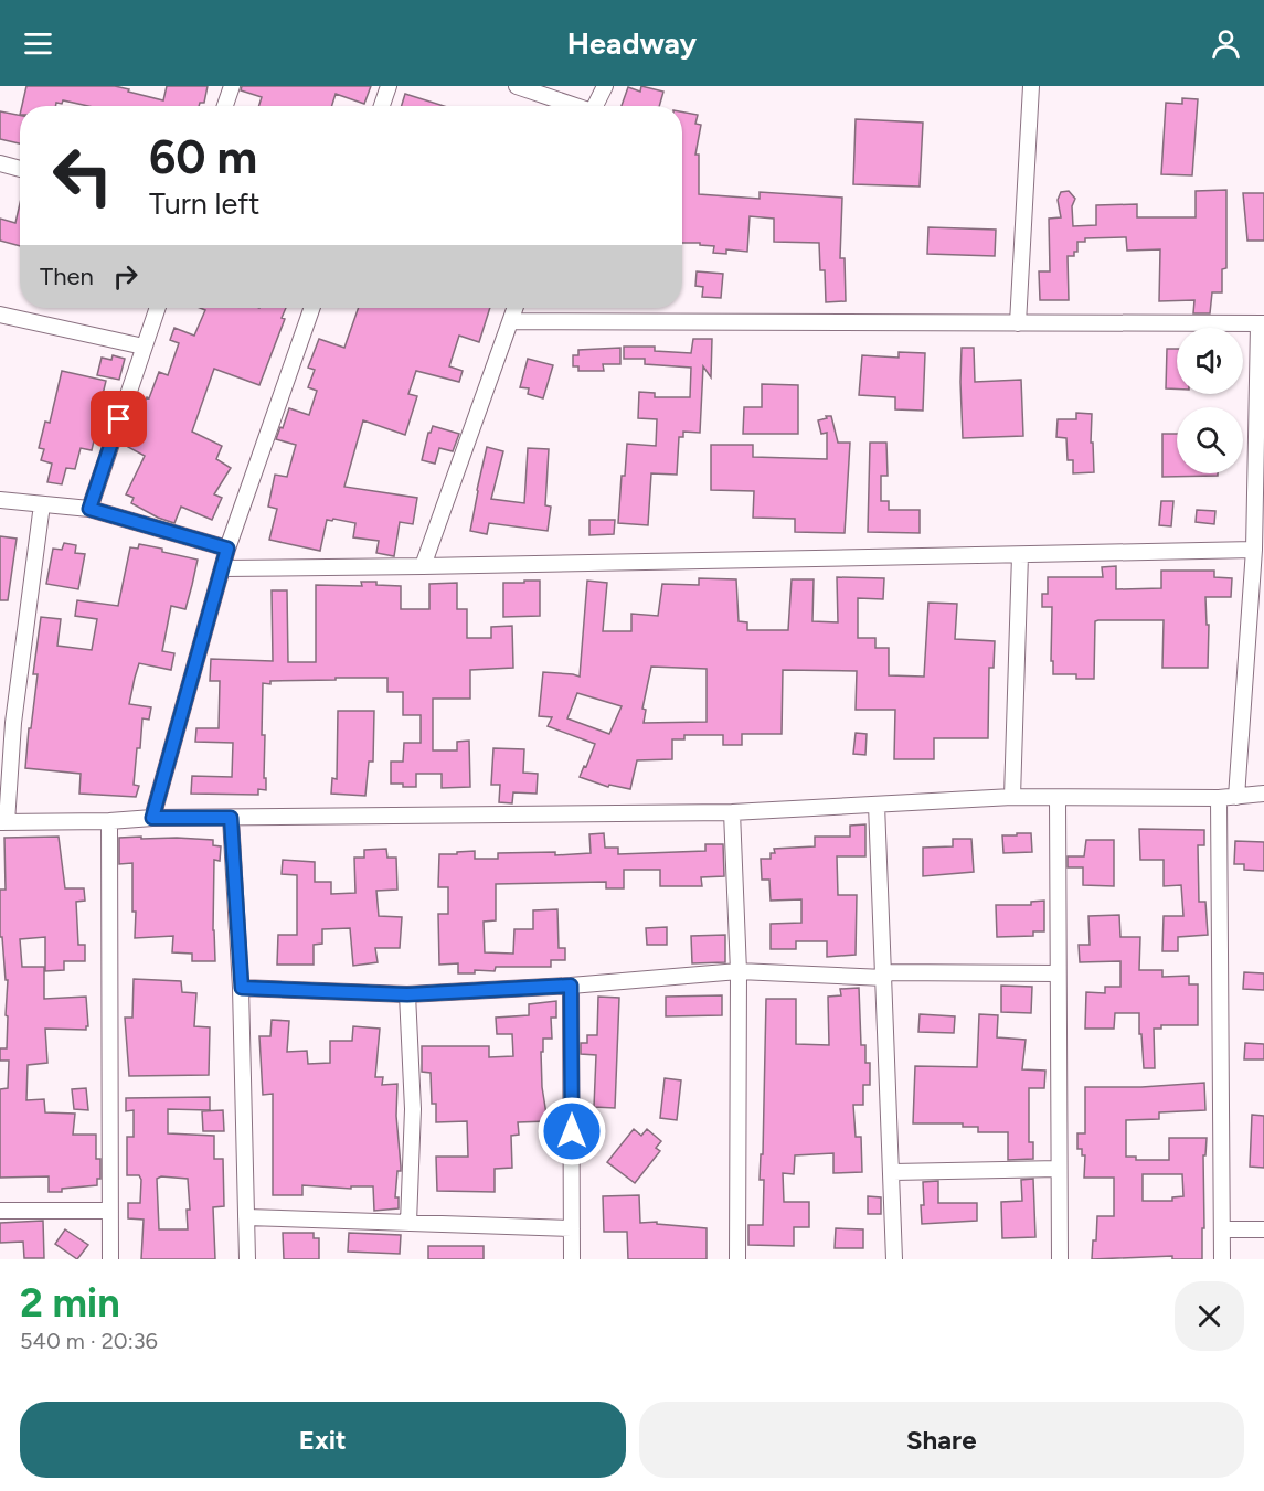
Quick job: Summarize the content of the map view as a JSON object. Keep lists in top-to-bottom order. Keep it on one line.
{"page":{"header":"Headway","turn":["60 m","Turn left"],"then":"Then","heading":["2 min","540 m · 20:36"],"buttons":["Exit","Share"]}}
